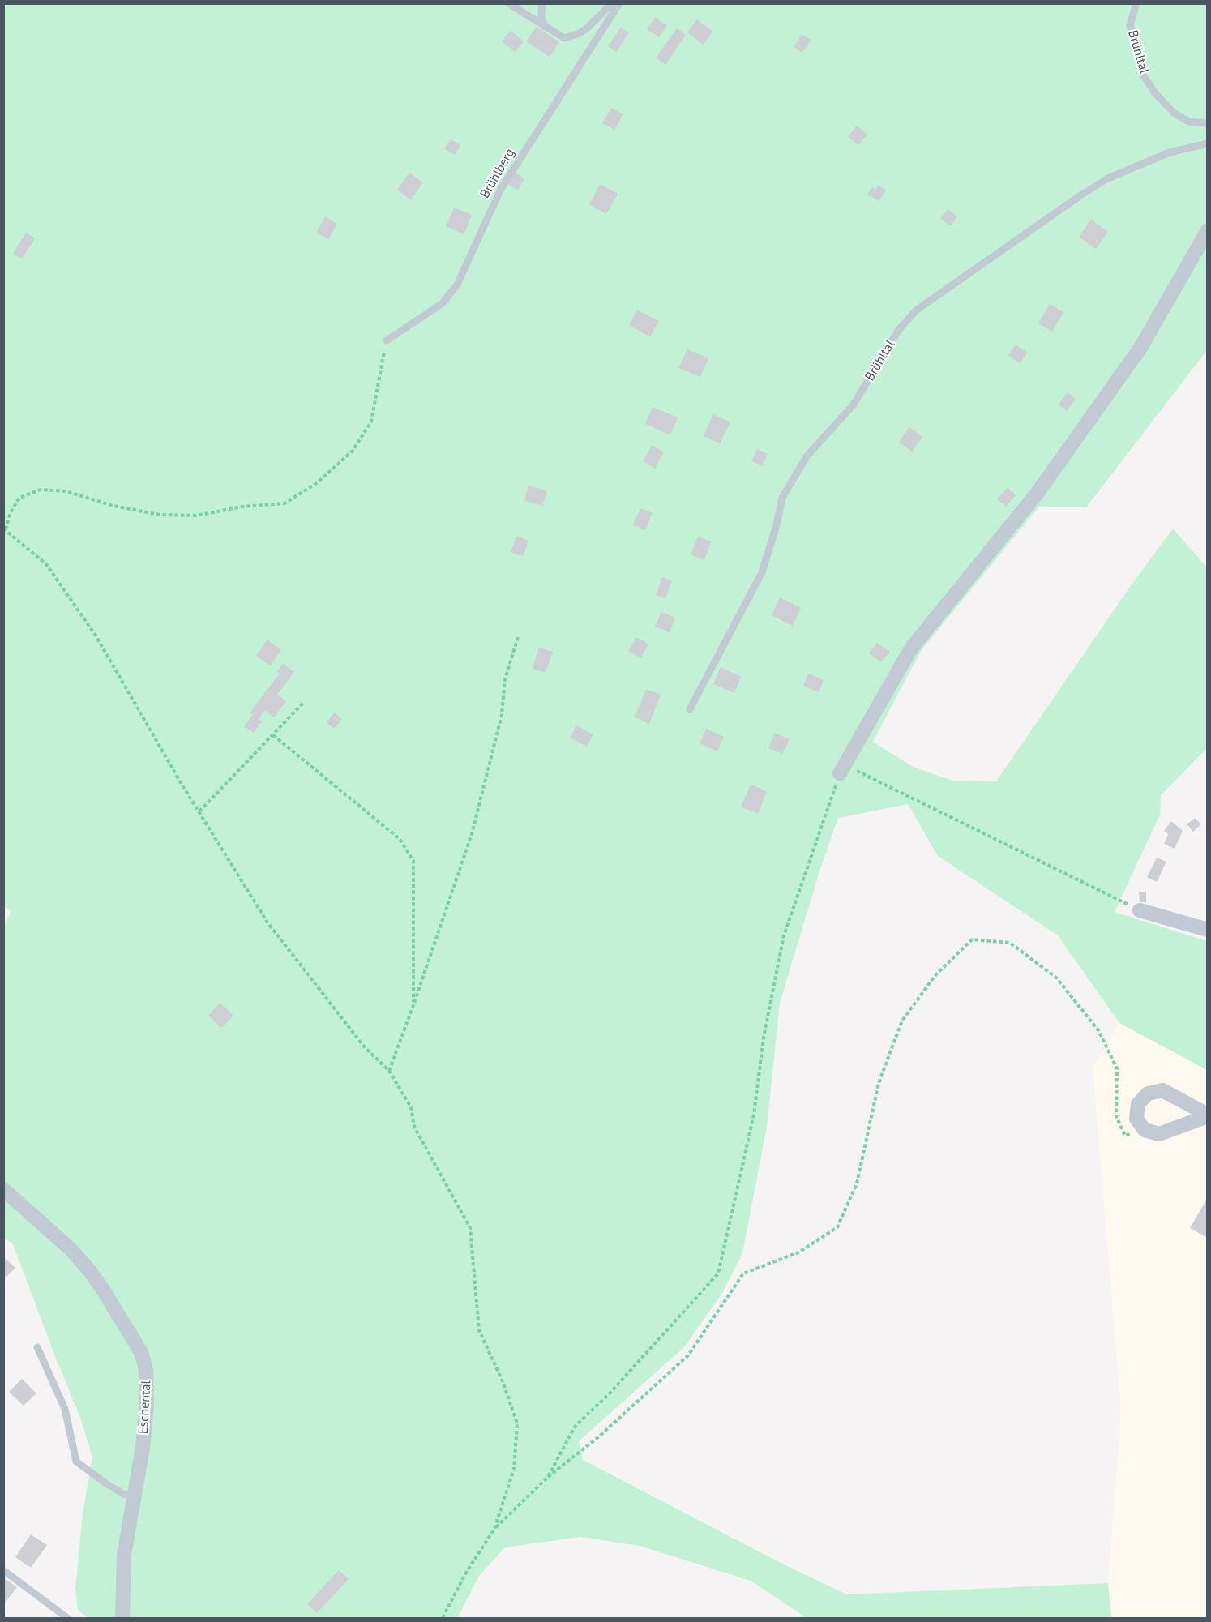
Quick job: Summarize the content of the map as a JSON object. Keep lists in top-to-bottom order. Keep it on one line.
{"streets":{"street":["Eschental"],"lane":["Brühltal","Brühlberg"]}}
